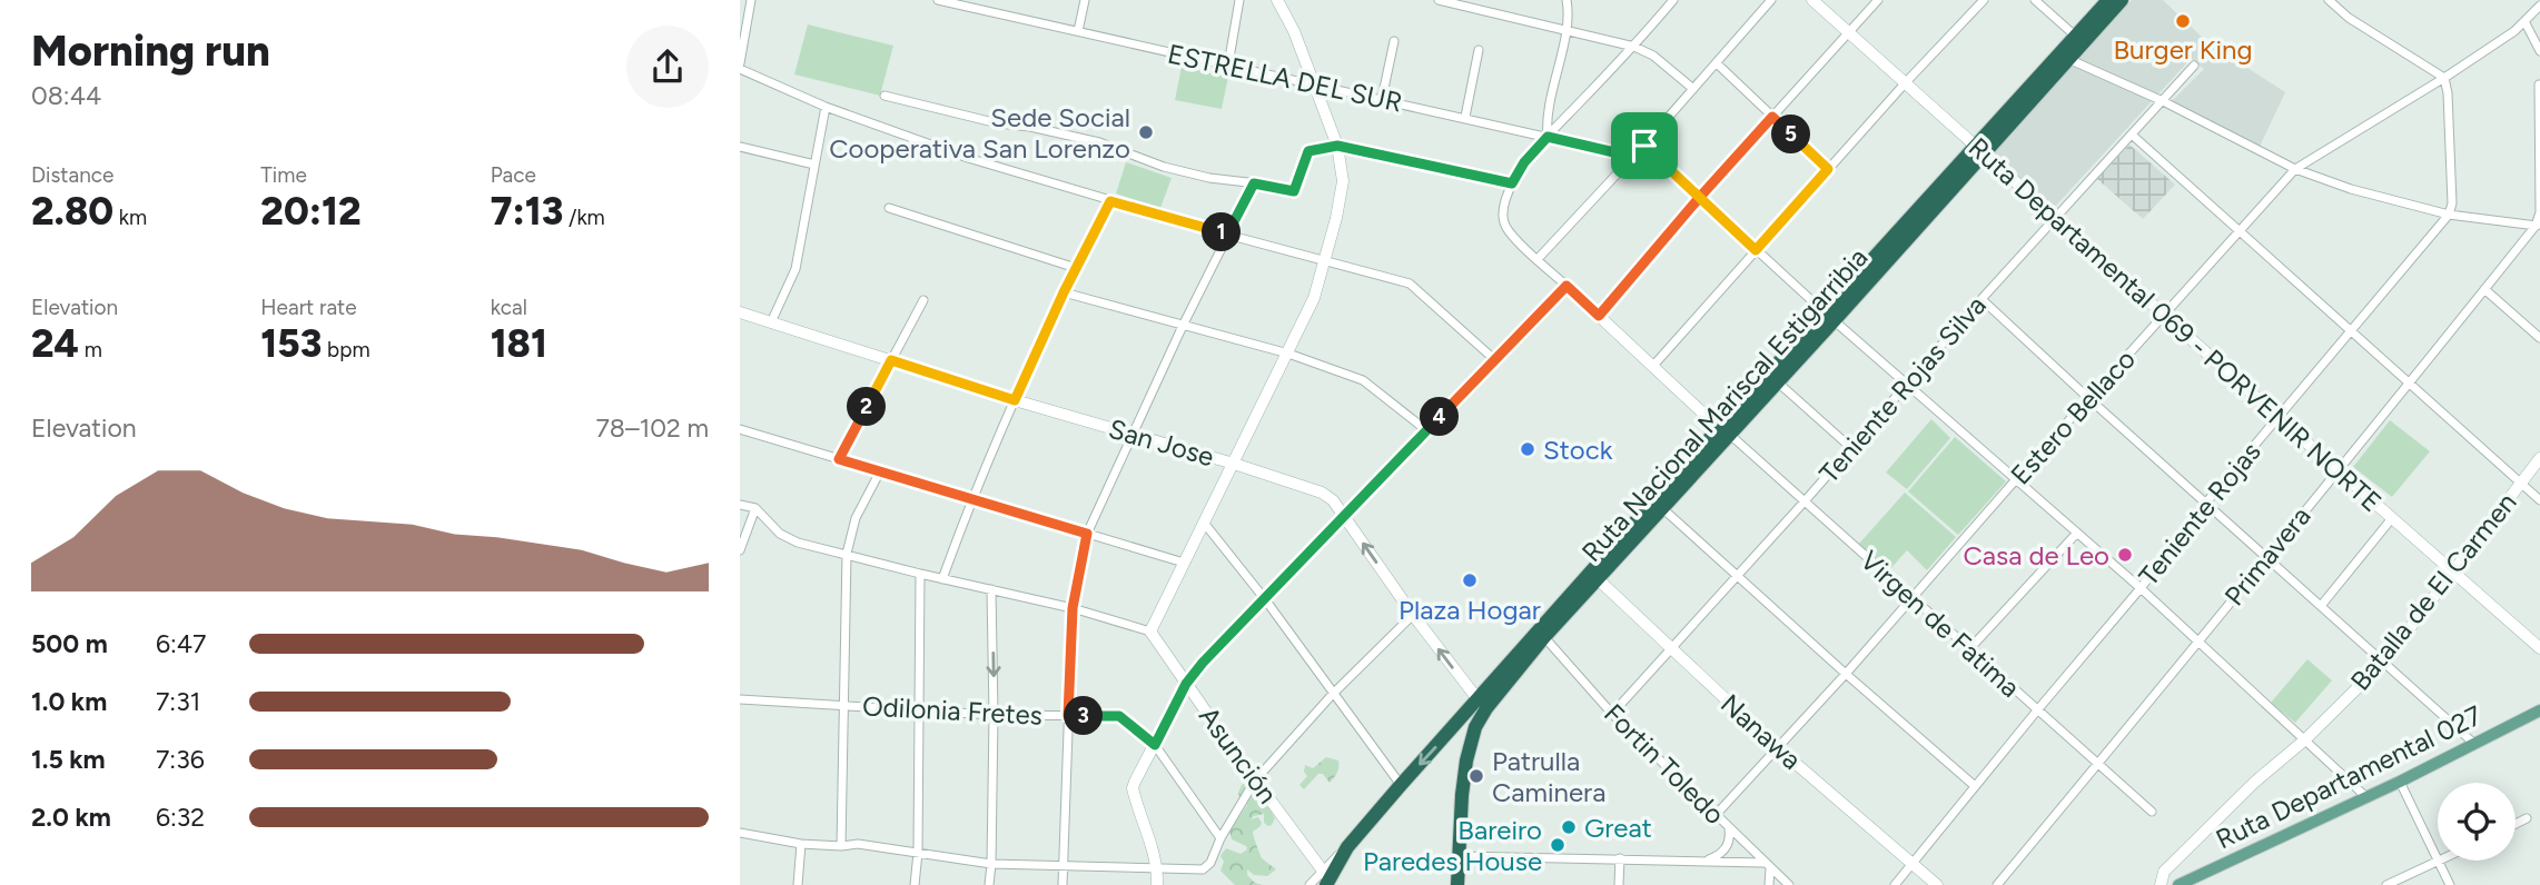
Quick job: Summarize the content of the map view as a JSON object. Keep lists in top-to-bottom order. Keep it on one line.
{"streets":{"highway":["Ruta Nacional Mariscal Estigarribia"],"main road":["Ruta Departamental 027"],"street":["ESTRELLA DEL SUR","Ruta Departamental 069 - PORVENIR NORTE","Teniente Rojas Silva","Estero Bellaco","San Jose","Teniente Rojas","Primavera","Batalla de El Carmen","Virgen de Fatima","Odilonia Fretes","Nanawa","Asunción","Fortin Toledo"]},"crossings":[["Ruta Departamental 069 - PORVENIR NORTE","Teniente Rojas Silva"],["Ruta Departamental 069 - PORVENIR NORTE","Ruta Nacional Mariscal Estigarribia"],["Ruta Departamental 069 - PORVENIR NORTE","Estero Bellaco"],["Ruta Departamental 069 - PORVENIR NORTE","Teniente Rojas"],["Ruta Departamental 069 - PORVENIR NORTE","Primavera"],["Ruta Departamental 069 - PORVENIR NORTE","Batalla de El Carmen"],["Teniente Rojas Silva","Virgen de Fatima"],["Teniente Rojas Silva","Nanawa"],["Teniente Rojas Silva","Fortin Toledo"],["Ruta Nacional Mariscal Estigarribia","San Jose"],["Ruta Nacional Mariscal Estigarribia","Virgen de Fatima"],["Ruta Nacional Mariscal Estigarribia","Nanawa"],["Ruta Nacional Mariscal Estigarribia","Fortin Toledo"],["Estero Bellaco","Virgen de Fatima"],["Estero Bellaco","Nanawa"],["Estero Bellaco","Fortin Toledo"],["Teniente Rojas","Virgen de Fatima"],["Teniente Rojas","Nanawa"],["Primavera","Virgen de Fatima"]],"places":["Burger King","Sede Social Cooperativa San Lorenzo","Stock","Casa de Leo","Plaza Hogar","Patrulla Caminera","Great","Bareiro Paredes House"],"page":{"heading":["Morning run","08:44"],"pins":["5","1","2","4","3"],"stats":[["Distance","2.80 km"],["Time","20:12"],["Pace","7:13 /km"],["Elevation","24 m"],["Heart rate","153 bpm"],["kcal","181"]],"chart":["Elevation","78–102 m"],"list":[{"name":"500 m","note":"6:47"},{"name":"1.0 km","note":"7:31"},{"name":"1.5 km","note":"7:36"},{"name":"2.0 km","note":"6:32"}]}}
